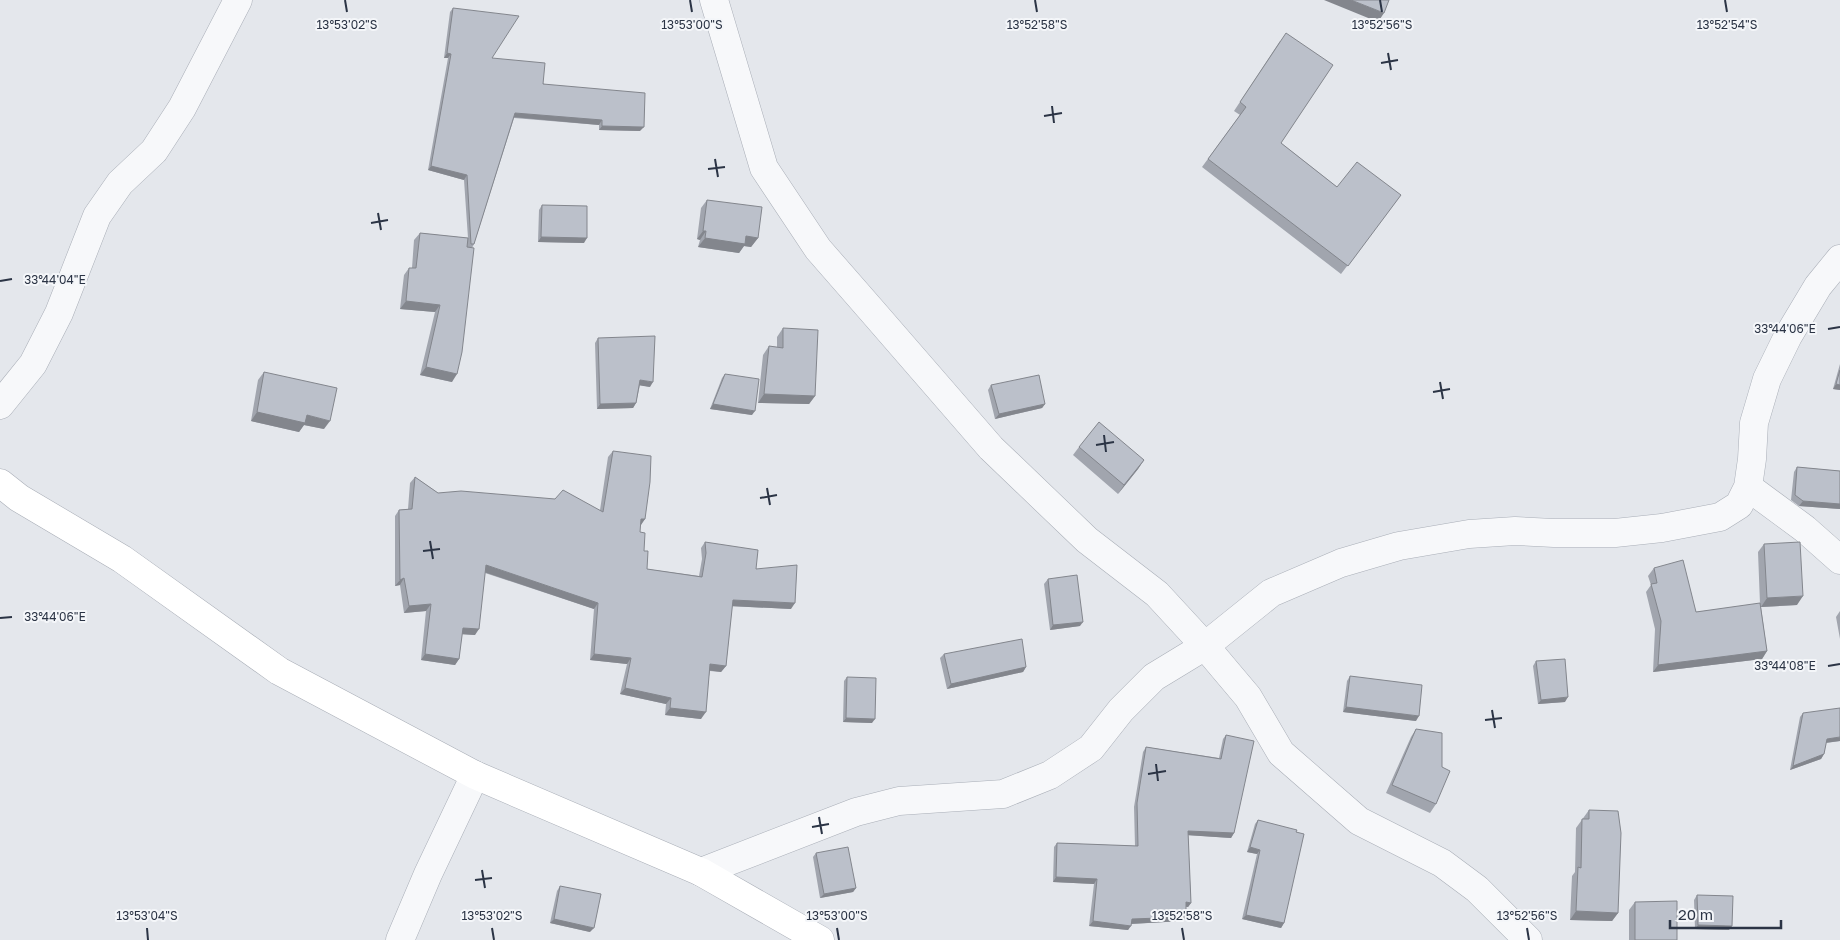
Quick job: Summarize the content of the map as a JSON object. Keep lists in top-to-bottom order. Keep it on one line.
{"scale_bar":"20 m","coordinates":["13°53'02\"S","13°53'00\"S","13°52'58\"S","13°52'56\"S","13°52'54\"S","33°44'04\"E","33°44'06\"E","33°44'08\"E","13°53'04\"S"]}
